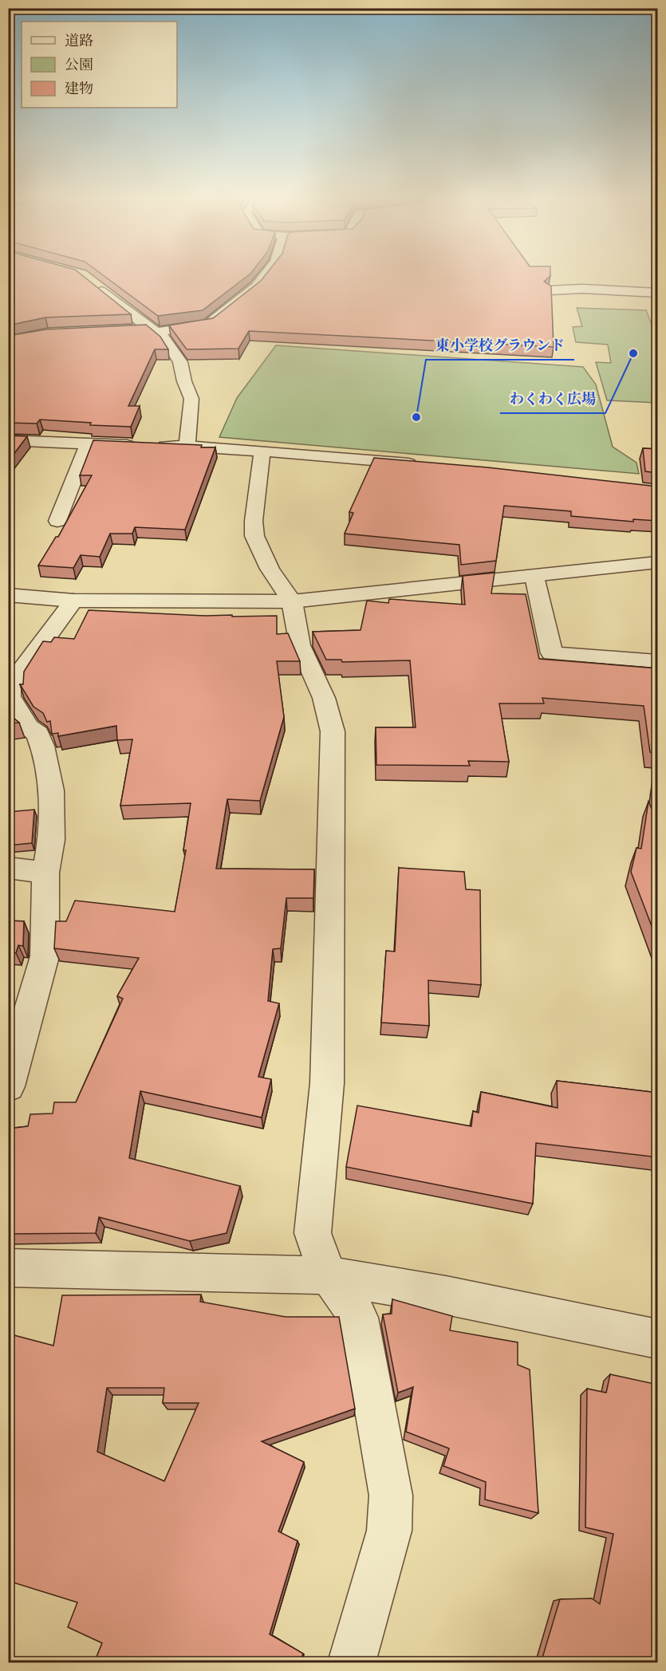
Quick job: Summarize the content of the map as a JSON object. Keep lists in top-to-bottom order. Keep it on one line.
{"places":["わくわく広場","東小学校グラウンド"],"legend":["道路","公園","建物"]}
